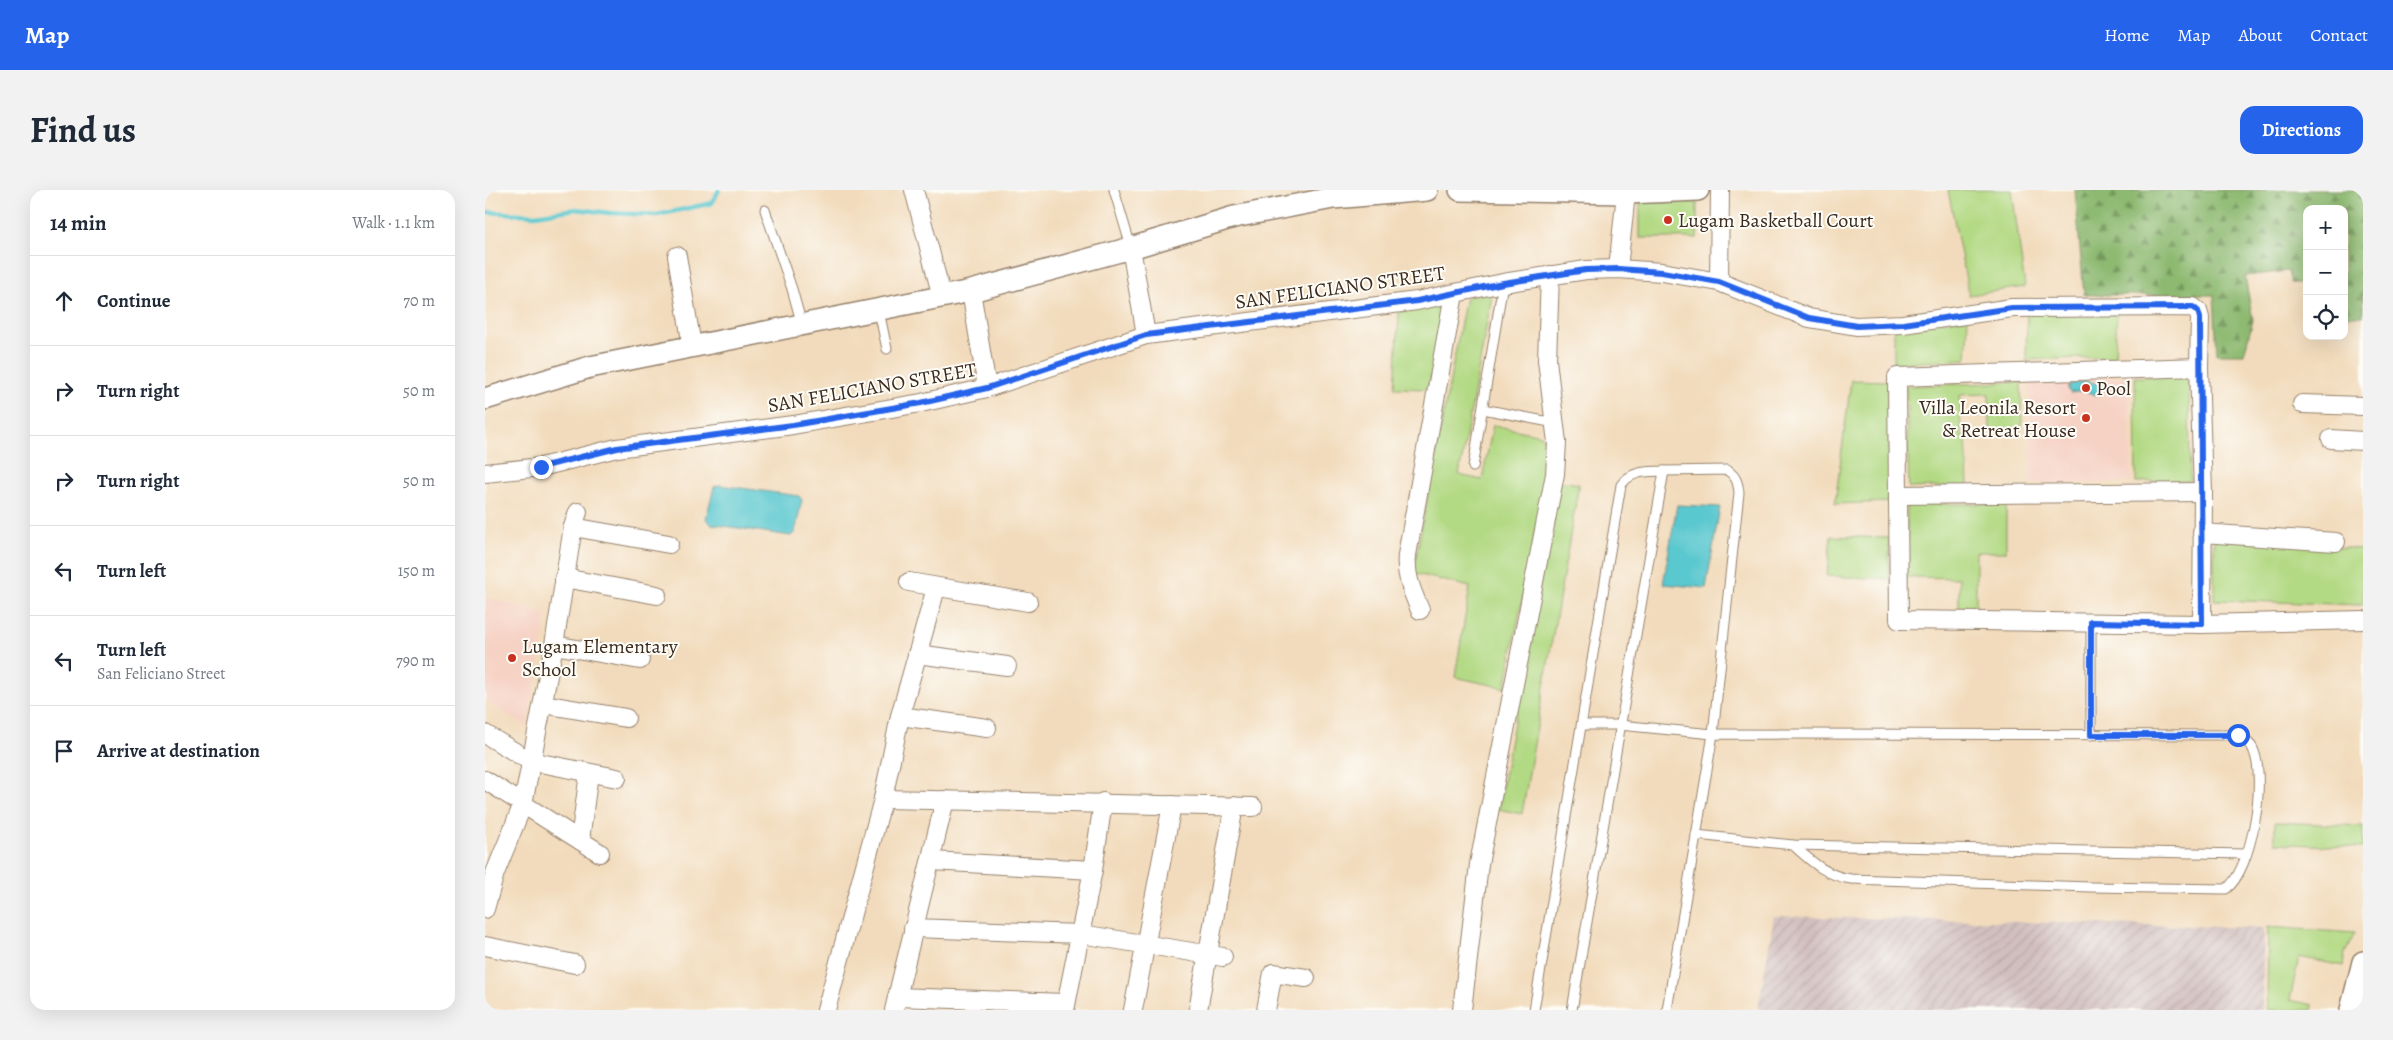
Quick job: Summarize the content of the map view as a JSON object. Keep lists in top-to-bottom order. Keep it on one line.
{"streets":{"street":["SAN FELICIANO STREET"]},"places":["Lugam Basketball Court","Pool","Villa Leonila Resort & Retreat House","Lugam Elementary School"],"page":{"header":"Map","nav":["Home","Map","About","Contact"],"title":"Find us","buttons":"Directions","heading":["14 min","Walk · 1.1 km"],"map_buttons":["+","−"],"list":[["Continue","70 m"],["Turn right","50 m"],["Turn right","50 m"],["Turn left","150 m"],["Turn left","San Feliciano Street","790 m"],"Arrive at destination"]}}
